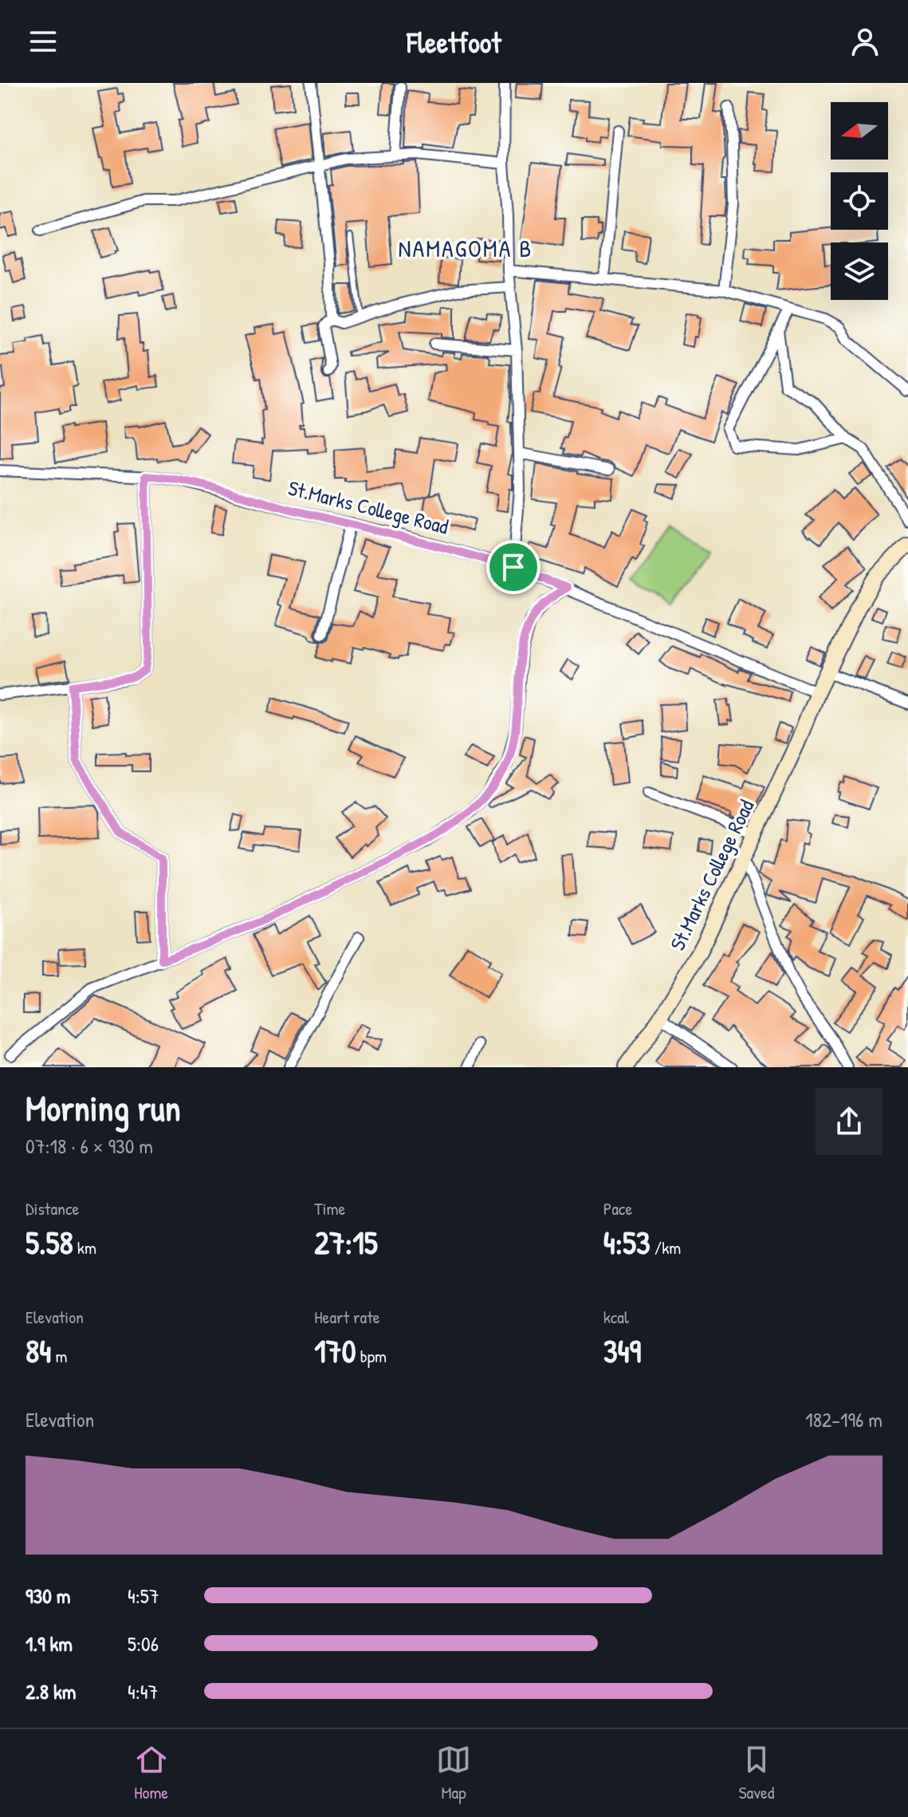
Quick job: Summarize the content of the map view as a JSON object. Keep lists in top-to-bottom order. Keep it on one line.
{"streets":{"main road":["St.Marks College Road"]},"districts":["NAMAGOMA B"],"north":"left","page":{"header":"Fleetfoot","heading":["Morning run","07:18 · 6 × 930 m"],"stats":[["Distance","5.58 km"],["Time","27:15"],["Pace","4:53 /km"],["Elevation","84 m"],["Heart rate","170 bpm"],["kcal","349"]],"chart":["Elevation","182–196 m"],"list":[{"name":"930 m","note":"4:57"},{"name":"1.9 km","note":"5:06"},{"name":"2.8 km","note":"4:47"}],"tabs":["Home","Map","Saved"]}}
